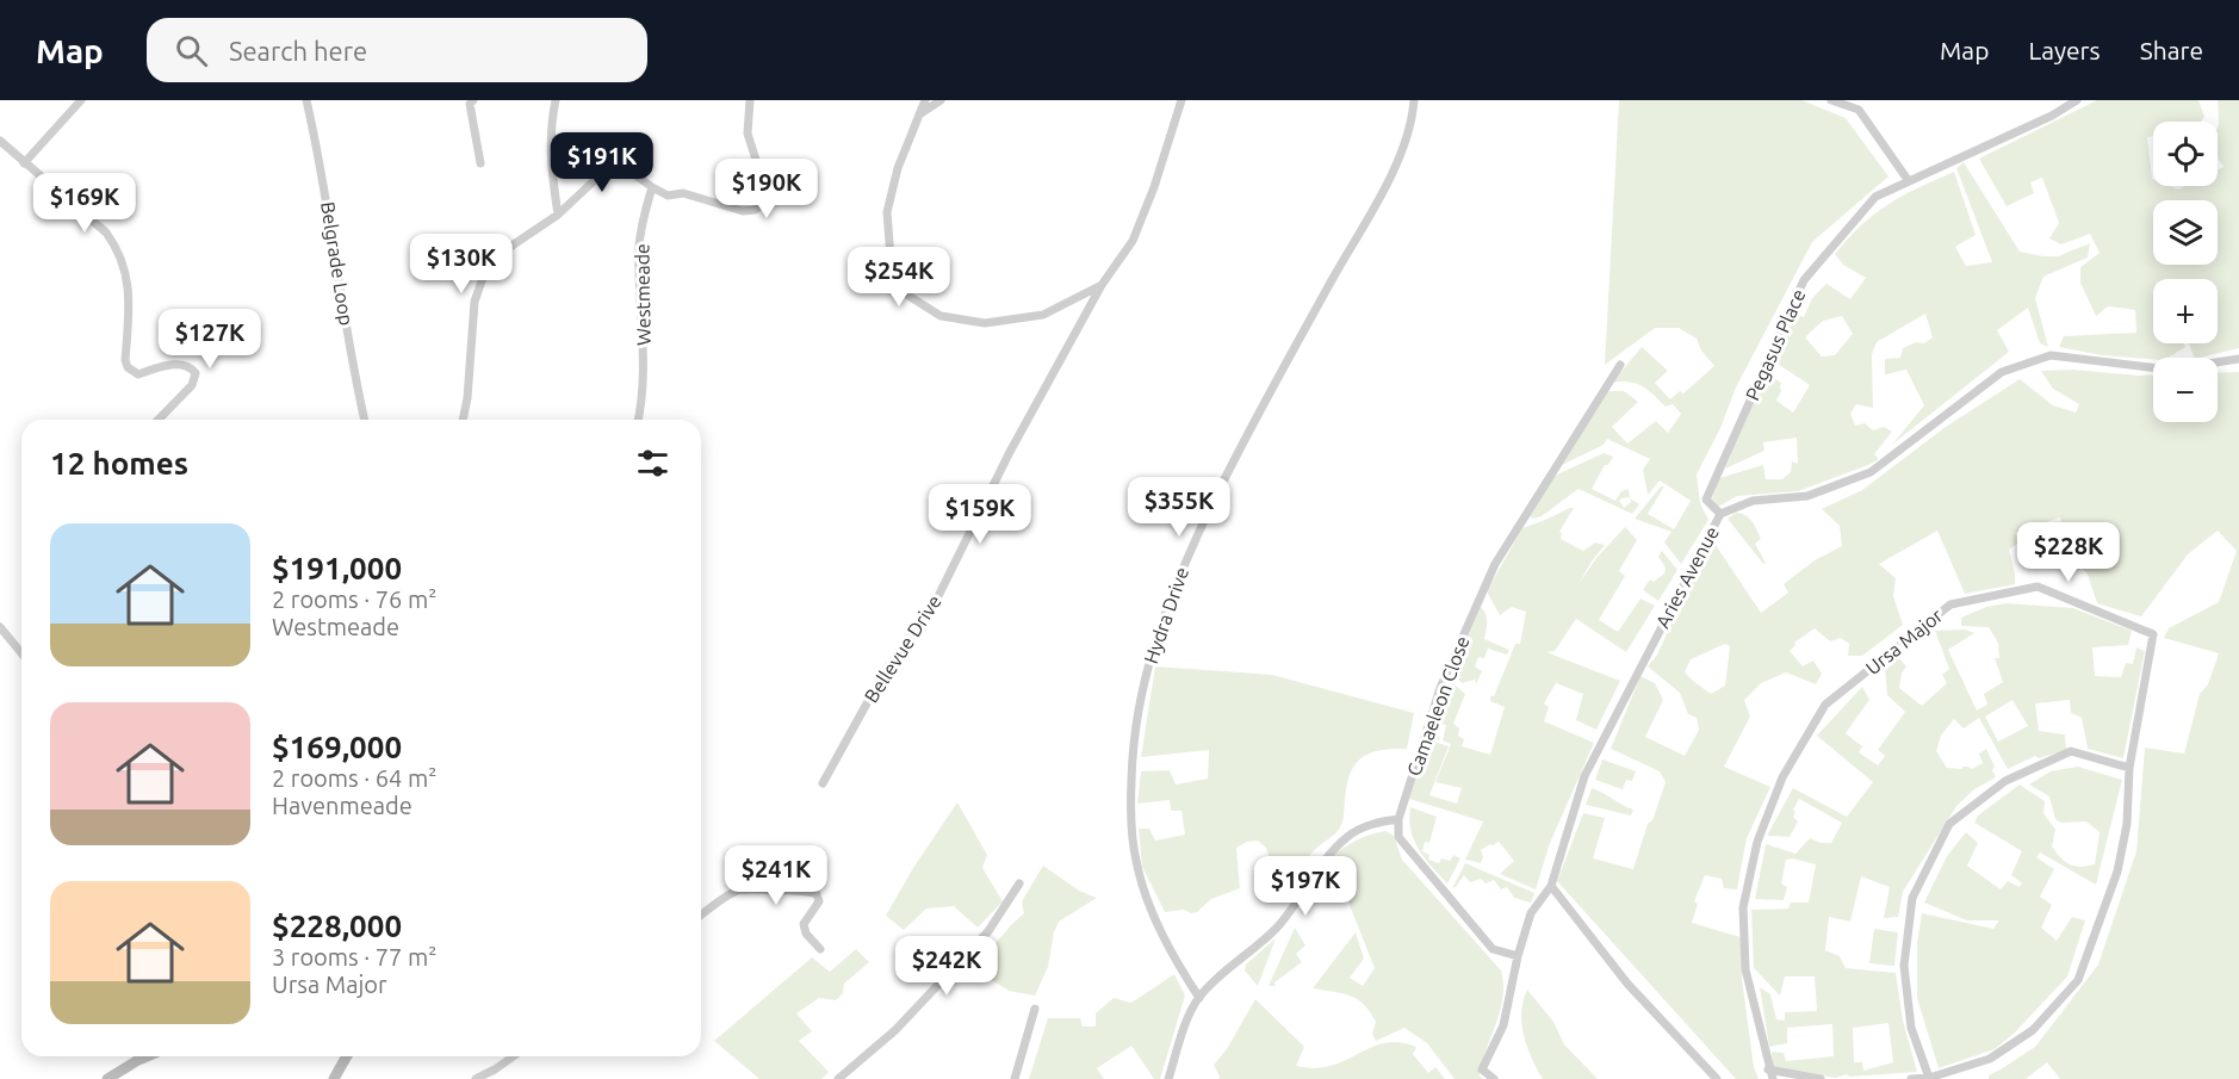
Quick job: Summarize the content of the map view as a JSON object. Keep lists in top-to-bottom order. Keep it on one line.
{"streets":{"street":["Belgrade Loop","Westmeade","Pegasus Place","Aries Avenue","Hydra Drive","Ursa Major","Bellevue Drive","Camaeleon Close"]},"crossings":[["Pegasus Place","Aries Avenue"]],"page":{"header":"Map","search":"Search here","nav":["Map","Layers","Share"],"map_buttons":["+","−"],"price":["$191K","$190K","$169K","$130K","$254K","$127K","$355K","$159K","$228K","$241K","$197K","$242K"],"heading":"12 homes","list":[{"name":"$191,000","note":"2 rooms · 76 m² · Westmeade"},{"name":"$169,000","note":"2 rooms · 64 m² · Havenmeade"},{"name":"$228,000","note":"3 rooms · 77 m² · Ursa Major"}]}}
